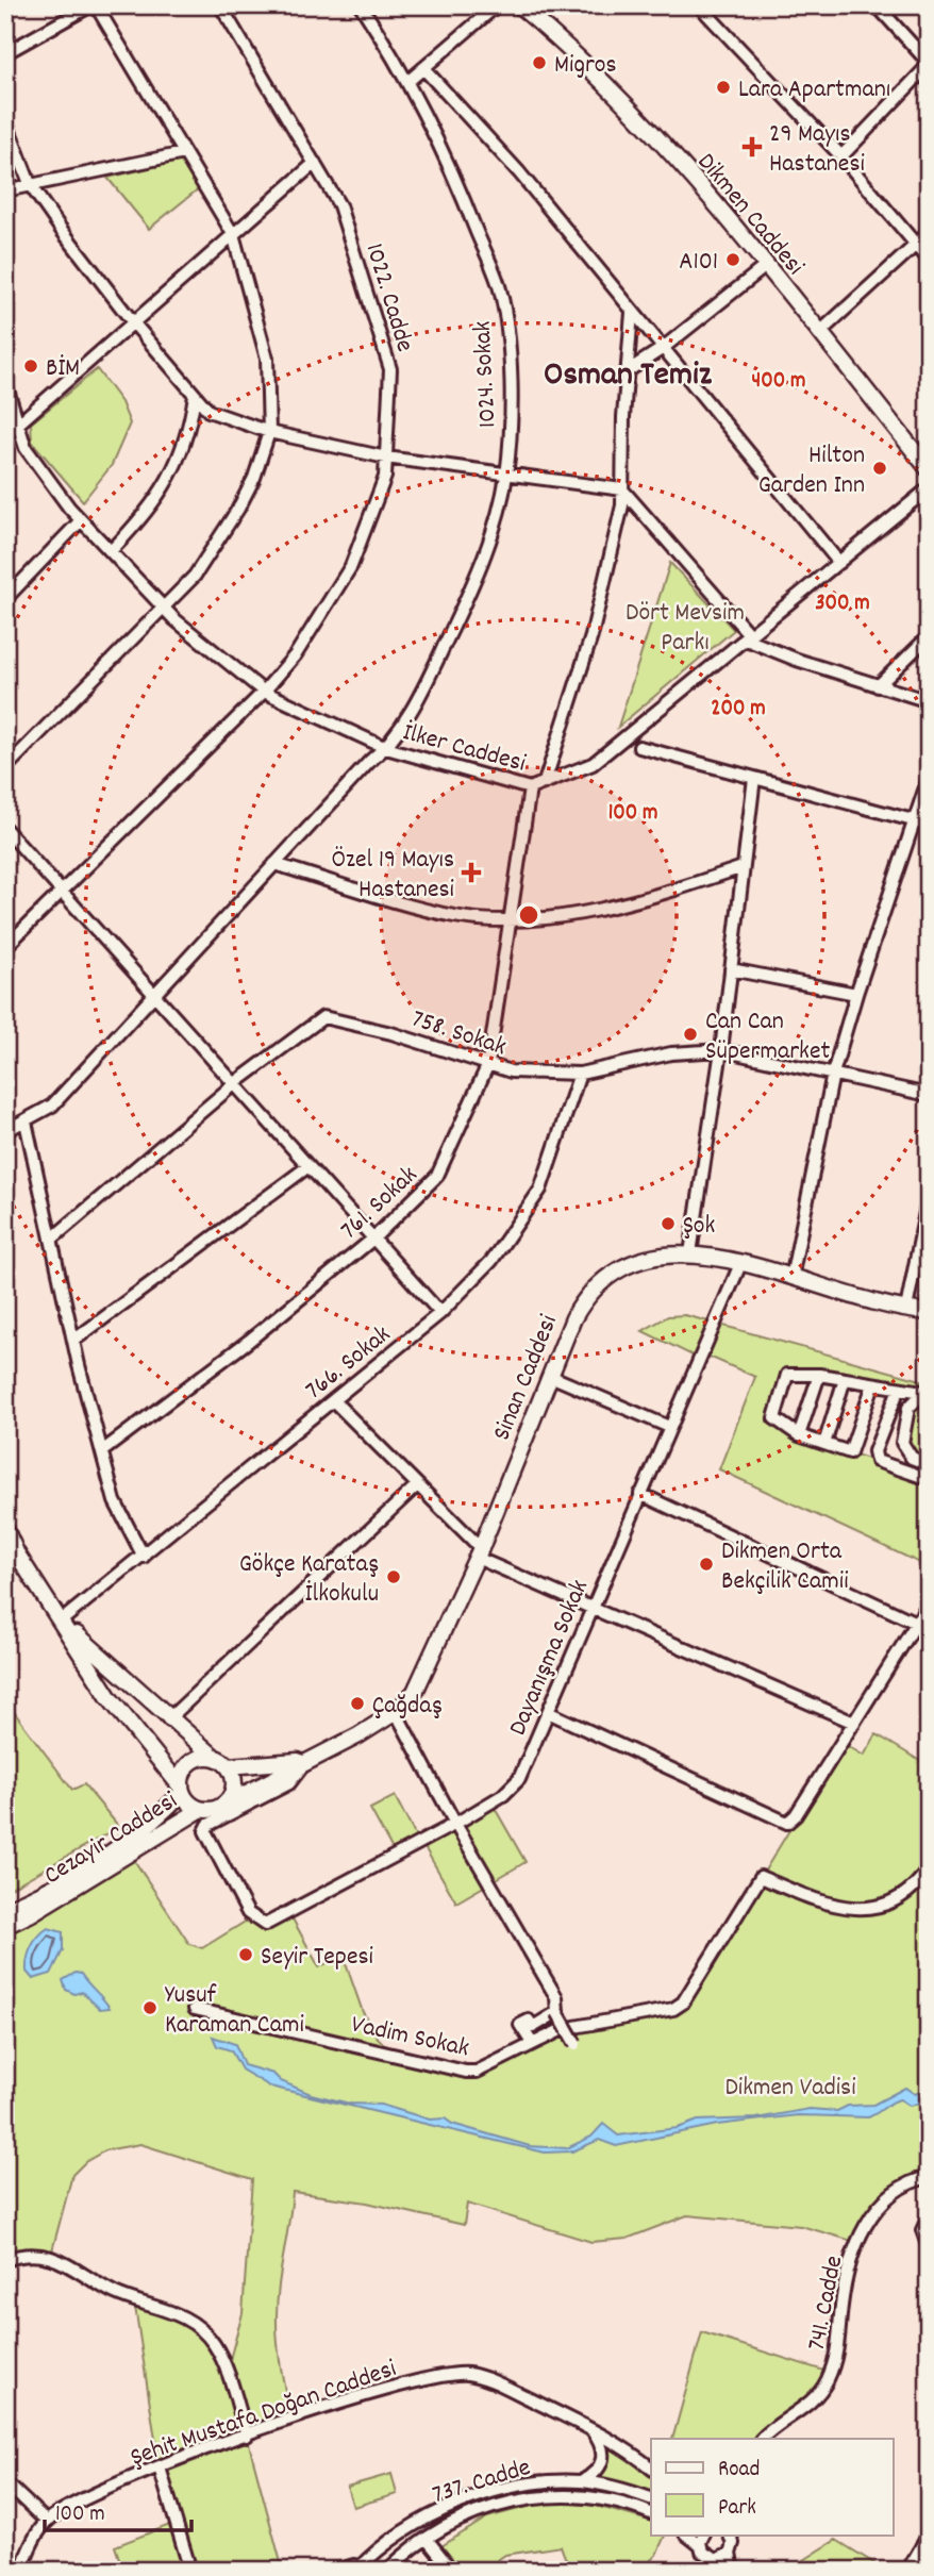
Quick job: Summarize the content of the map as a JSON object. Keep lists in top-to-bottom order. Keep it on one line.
{"streets":{"main road":["Dikmen Caddesi","Sinan Caddesi","Cezayir Caddesi"],"street":["1022. Cadde","1024. Sokak","İlker Caddesi","758. Sokak","761. Sokak","766. Sokak","Dayanışma Sokak","Vadim Sokak","741. Cadde","Şehit Mustafa Doğan Caddesi","737. Cadde"]},"crossings":[["1022. Cadde","İlker Caddesi"],["1024. Sokak","İlker Caddesi"],["İlker Caddesi","761. Sokak"],["758. Sokak","761. Sokak"],["758. Sokak","766. Sokak"],["Sinan Caddesi","Dayanışma Sokak"],["Sinan Caddesi","Cezayir Caddesi"]],"districts":["Osman Temiz"],"parks":["Dört Mevsim Parkı","Dikmen Vadisi"],"places":{"other":["Migros","Lara Apartmanı","A101","BİM","Hilton Garden Inn","Can Can Süpermarket","Şok","Dikmen Orta Bekçilik Camii","Gökçe Karataş İlkokulu","Çağdaş","Seyir Tepesi","Yusuf Karaman Cami"],"health":["29 Mayıs Hastanesi","Özel 19 Mayıs Hastanesi"]},"legend":["Road","Park"],"scale_bar":"100 m","rings":["400 m","300 m","200 m","100 m"]}
